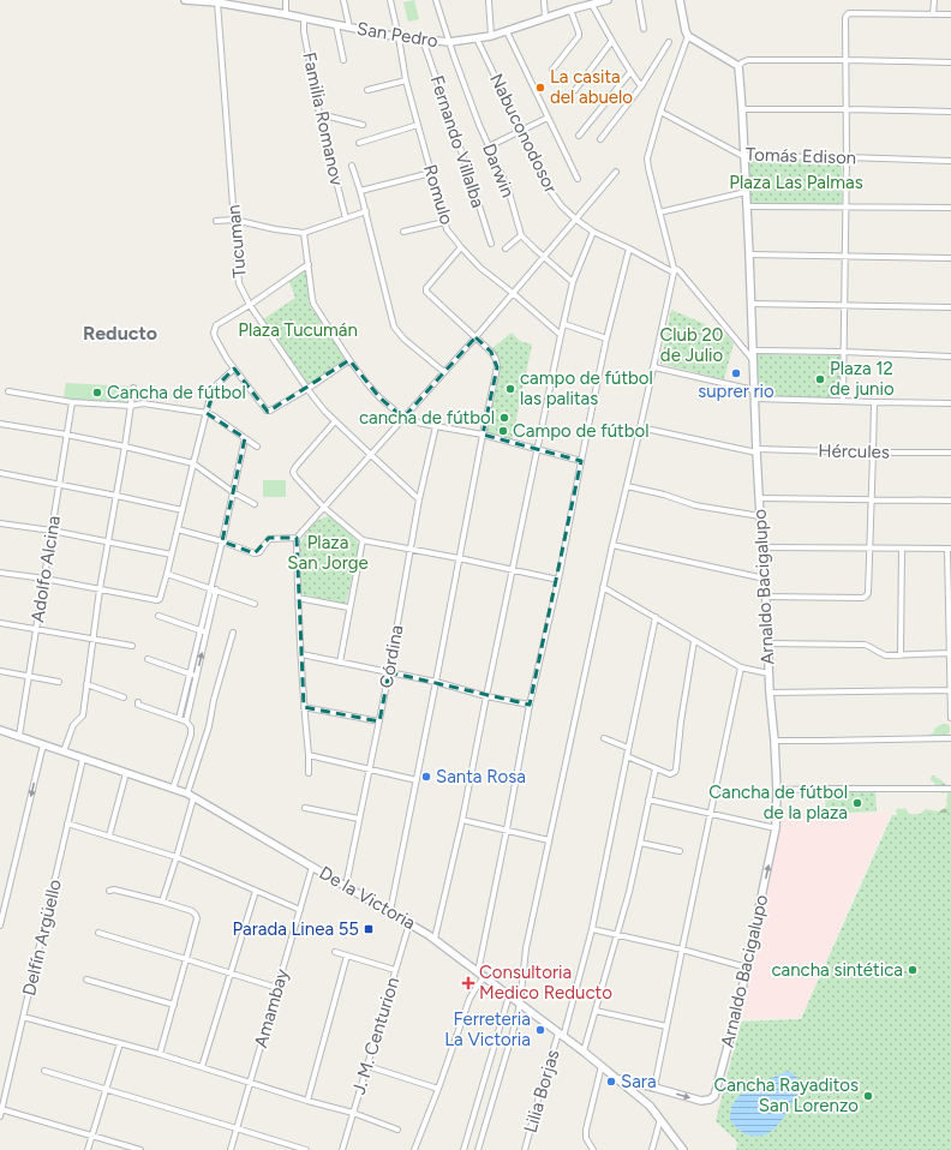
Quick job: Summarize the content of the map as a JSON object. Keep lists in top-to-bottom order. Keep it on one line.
{"streets":{"main road":["San Pedro","Arnaldo Bacigalupo","De la Victoria"],"street":["Familia Romanov","Nabuconodosor","Fernando Villalba","Tomás Edison","Darwin","Romulo","Tucuman","Hércules","Adolfo Alcina","Córdina","Delfín Argüello","Amambay","J. M. Centurion","Lilia Borjas"]},"crossings":[["San Pedro","Familia Romanov"],["San Pedro","Nabuconodosor"],["San Pedro","Fernando Villalba"],["San Pedro","Darwin"],["San Pedro","Romulo"],["San Pedro","Tucuman"],["Tomás Edison","Arnaldo Bacigalupo"],["Tucuman","Córdina"],["Hércules","Arnaldo Bacigalupo"],["Adolfo Alcina","De la Victoria"],["Arnaldo Bacigalupo","De la Victoria"],["Córdina","De la Victoria"],["De la Victoria","Delfín Argüello"],["De la Victoria","Amambay"],["De la Victoria","J. M. Centurion"],["De la Victoria","Lilia Borjas"]],"districts":["Reducto"],"parks":["Plaza Las Palmas","Plaza Tucumán","Club 20 de Julio","Plaza San Jorge"],"places":{"other":["La casita del abuelo","suprer rio","Plaza 12 de junio","campo de fútbol las palitas","Cancha de fútbol","cancha de fútbol","Campo de fútbol","Santa Rosa","Cancha de fútbol de la plaza","cancha sintética","Ferreteria La Victoria","Sara","Cancha Rayaditos San Lorenzo"],"transit":["Parada Linea 55"],"health":["Consultoria Medico Reducto"]}}
